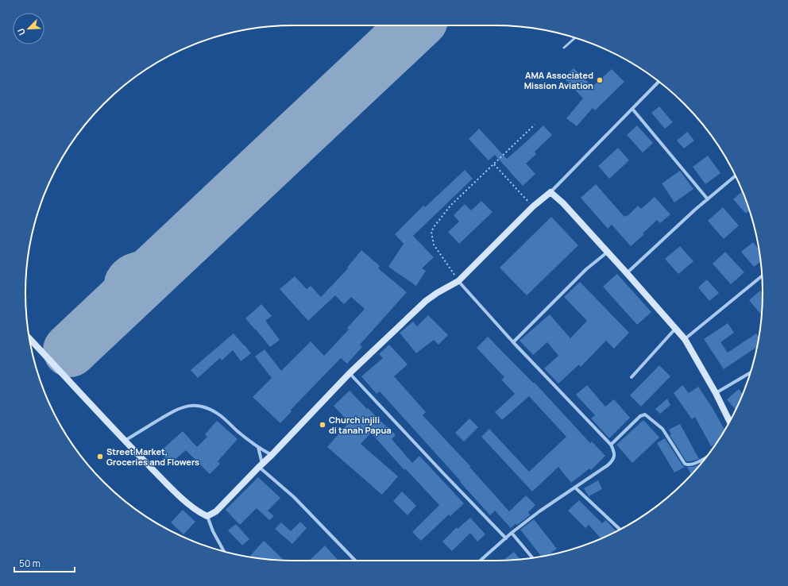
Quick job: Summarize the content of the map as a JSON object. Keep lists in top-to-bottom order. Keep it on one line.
{"places":["AMA Associated Mission Aviation","Church injili di tanah Papua","Street Market, Groceries and Flowers"],"scale_bar":"50 m","north":"bottom left"}
